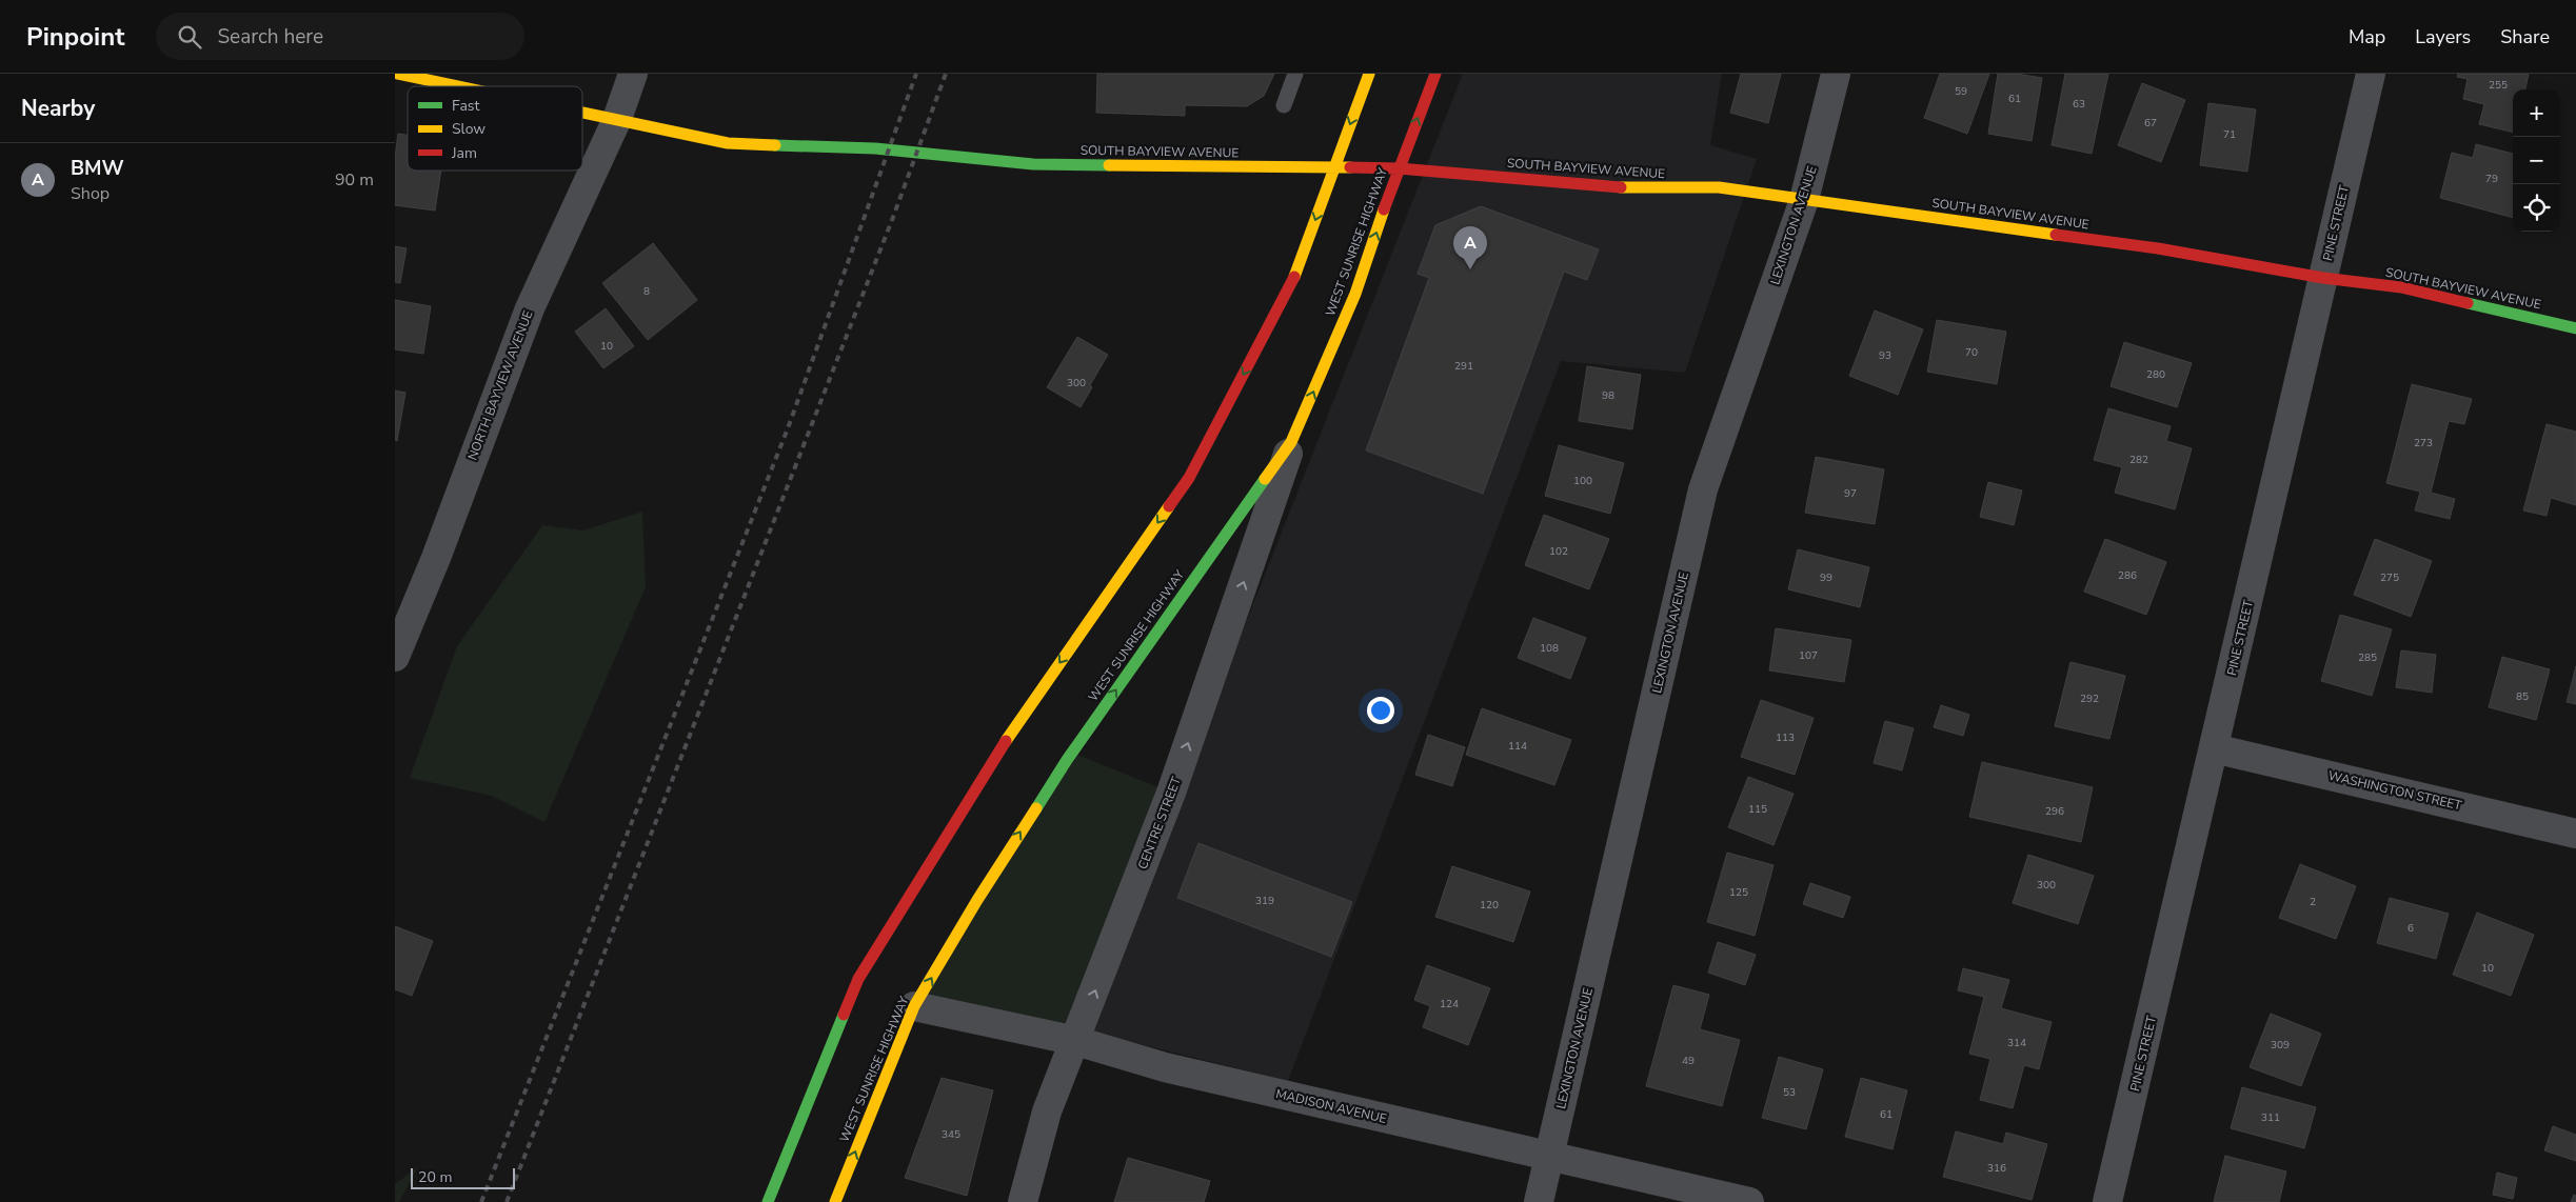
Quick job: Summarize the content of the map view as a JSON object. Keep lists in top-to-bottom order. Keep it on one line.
{"streets":{"main road":["SOUTH BAYVIEW AVENUE","WEST SUNRISE HIGHWAY"],"street":["PINE STREET","LEXINGTON AVENUE","NORTH BAYVIEW AVENUE","WASHINGTON STREET","CENTRE STREET","MADISON AVENUE"]},"crossings":[["SOUTH BAYVIEW AVENUE","PINE STREET"],["SOUTH BAYVIEW AVENUE","LEXINGTON AVENUE"],["SOUTH BAYVIEW AVENUE","WEST SUNRISE HIGHWAY"],["SOUTH BAYVIEW AVENUE","NORTH BAYVIEW AVENUE"],["PINE STREET","WASHINGTON STREET"],["LEXINGTON AVENUE","MADISON AVENUE"],["WEST SUNRISE HIGHWAY","CENTRE STREET"],["WEST SUNRISE HIGHWAY","MADISON AVENUE"],["CENTRE STREET","MADISON AVENUE"]],"one_way":["CENTRE STREET"],"house_numbers":["255","59","61","63","67","71","79","8","10","70","93","291","280","300","98","273","282","100","97","102","286","99","275","108","107","285","85","292","113","114","115","296","300","125","319","2","120","6","10","124","314","309","49","53","61","311","345","316"],"legend":["Fast","Slow","Jam"],"scale_bar":"20 m","page":{"header":"Pinpoint","search":"Search here","nav":["Map","Layers","Share"],"heading":"Nearby","map_buttons":["+","−"],"list":[{"mark":"A","name":"BMW","note":"Shop","value":"90 m"}],"pins":"A","scale":"20 m"}}
